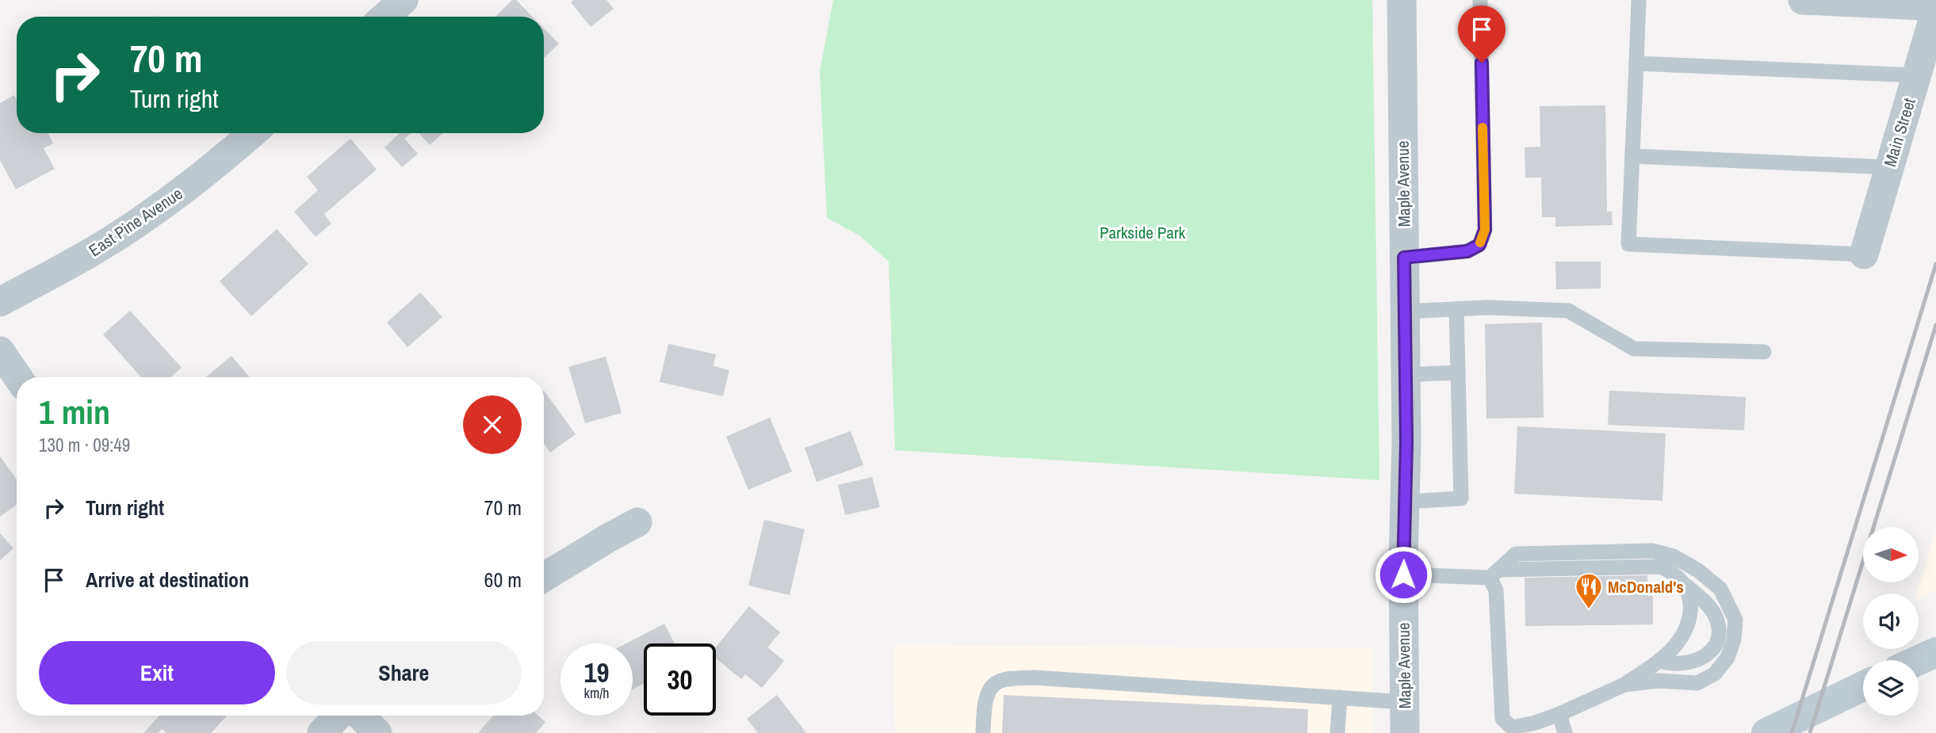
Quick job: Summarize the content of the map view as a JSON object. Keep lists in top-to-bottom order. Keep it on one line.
{"streets":{"street":["Main Street","Maple Avenue","East Pine Avenue"]},"parks":["Parkside Park"],"places":{"restaurant":["McDonald's"]},"north":"right","page":{"turn":["70 m","Turn right"],"heading":["1 min","130 m · 09:49"],"list":[{"name":"Turn right","value":"70 m"},{"name":"Arrive at destination","value":"60 m"}],"buttons":["Exit","Share"],"speed":"19 km/h","limit":"30"}}
